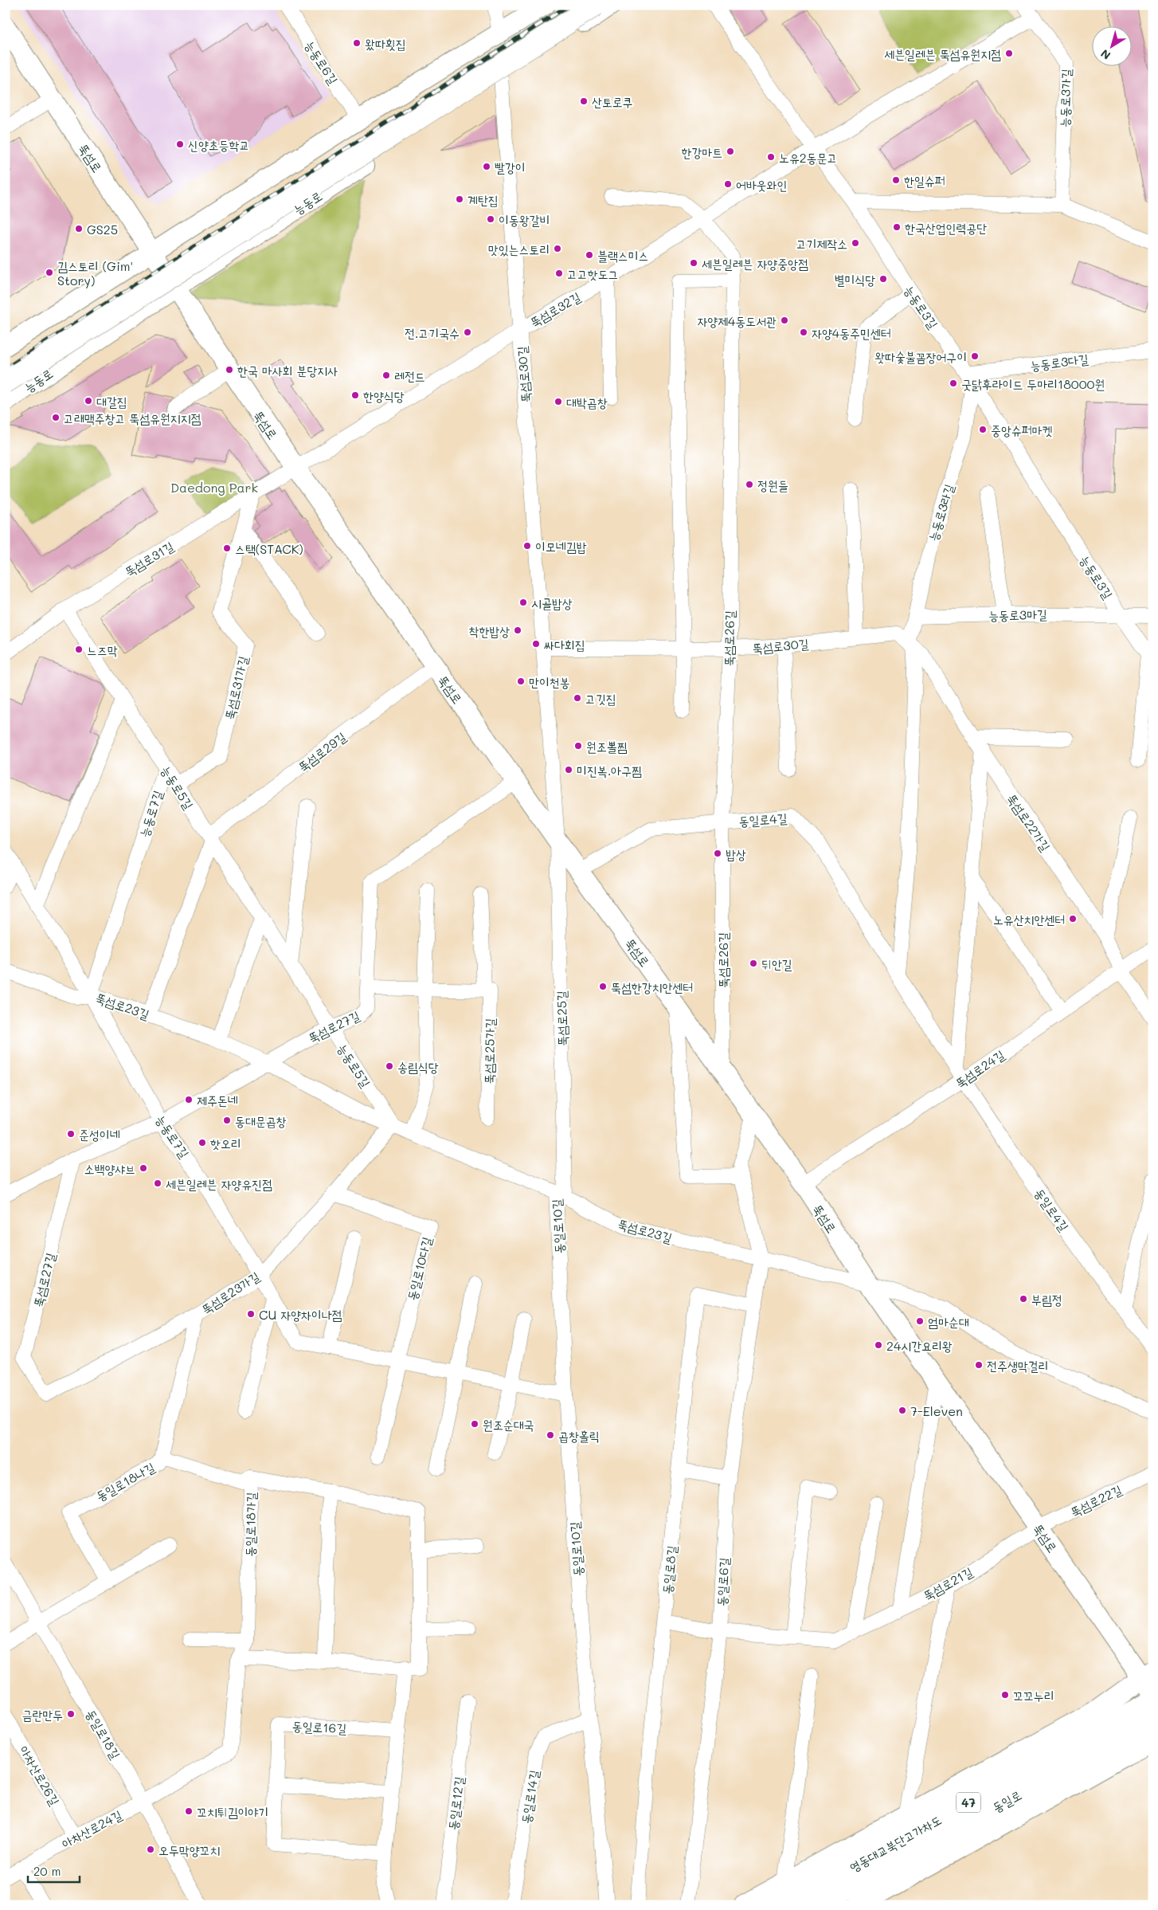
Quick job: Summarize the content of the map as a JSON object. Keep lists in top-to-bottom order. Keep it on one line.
{"streets":{"main road":["뚝섬로","능동로","동일로","47","영동대교북단고가차도"],"street":["능동로6길","능동로3가길","능동로3길","뚝섬로32길","능동로3다길","뚝섬로30길","능동로3라길","뚝섬로31길","능동로3마길","뚝섬로26길","뚝섬로31가길","뚝섬로29길","능동로5길","능동로7길","동일로4길","뚝섬로22가길","뚝섬로23길","뚝섬로25길","뚝섬로27길","뚝섬로25가길","뚝섬로24길","동일로10길","동일로10다길","뚝섬로23가길","동일로18나길","뚝섬로22길","동일로18가길","동일로8길","동일로6길","뚝섬로21길","동일로16길","동일로18길","아차산로26길","동일로14길","동일로12길","아차산로24길"]},"crossings":[["능동로3가길","뚝섬로32길"],["뚝섬로","능동로"],["뚝섬로","뚝섬로32길"],["뚝섬로","뚝섬로30길"],["뚝섬로","뚝섬로31길"],["뚝섬로","뚝섬로26길"],["뚝섬로","뚝섬로29길"],["뚝섬로","동일로4길"],["뚝섬로","뚝섬로23길"],["뚝섬로","뚝섬로25길"],["뚝섬로","뚝섬로27길"],["뚝섬로","뚝섬로24길"],["뚝섬로","뚝섬로22길"],["뚝섬로","뚝섬로21길"],["능동로","뚝섬로30길"],["능동로3길","뚝섬로32길"],["능동로3길","능동로3다길"],["능동로3길","능동로3라길"],["능동로3길","능동로3마길"],["뚝섬로32길","뚝섬로30길"],["뚝섬로32길","뚝섬로31길"],["뚝섬로32길","뚝섬로26길"],["능동로3다길","능동로3라길"],["뚝섬로30길","뚝섬로26길"],["뚝섬로30길","뚝섬로22가길"],["뚝섬로30길","뚝섬로25길"],["능동로3라길","능동로3마길"],["능동로3라길","뚝섬로22가길"],["뚝섬로31길","뚝섬로31가길"],["뚝섬로31길","능동로5길"],["뚝섬로26길","동일로4길"],["뚝섬로31가길","능동로5길"],["뚝섬로29길","능동로5길"],["능동로5길","능동로7길"],["능동로5길","뚝섬로23길"],["능동로5길","뚝섬로27길"],["능동로5길","뚝섬로23가길"],["능동로7길","뚝섬로23길"],["능동로7길","뚝섬로27길"],["능동로7길","뚝섬로23가길"],["동일로4길","뚝섬로24길"],["뚝섬로22가길","뚝섬로24길"],["뚝섬로23길","뚝섬로25길"],["뚝섬로23길","뚝섬로27길"],["뚝섬로23길","동일로10길"],["뚝섬로23길","뚝섬로23가길"],["뚝섬로23길","동일로6길"],["뚝섬로25길","동일로10길"],["뚝섬로27길","뚝섬로23가길"],["동일로10길","동일로14길"],["동일로10다길","뚝섬로23가길"],["뚝섬로23가길","동일로18나길"],["동일로18나길","동일로18가길"],["뚝섬로22길","뚝섬로21길"],["동일로18가길","동일로18길"],["동일로18가길","아차산로24길"],["동일로8길","동일로6길"],["동일로8길","뚝섬로21길"],["동일로6길","뚝섬로21길"],["동일로18길","아차산로24길"],["아차산로26길","아차산로24길"]],"parks":["Daedong Park"],"places":["왔따횟집","세븐일레븐 뚝섬유원지점","산토로쿠","신양초등학교","한강마트","노유2동문고","빨강이","한일슈퍼","어바웃와인","계탄집","이동왕갈비","한국산업인력공단","GS25","고기제작소","맛있는스토리","블랙스미스","세븐일레븐 자양중앙점","김스토리 (Gim' Story)","고고핫도그","별미식당","자양제4동도서관","전.고기국수","자양4동주민센터","왓따숯불꼼장어구이","한국 마사회 분당지사","레전드","굿닭후라이드 두마리18000원","한양식당","대갈집","대박곱창","고래맥주창고 뚝섬유원지지점","중앙슈퍼마켓","정원들","이모네김밥","스택(STACK)","시골밥상","착한밥상","싸다회집","느즈막","만이천봉","고깃집","원조뽈찜","미진복.아구찜","밥상","노유산치안센터","뒤안길","뚝섬한강치안센터","송림식당","제주돈네","동대문곱창","준성이네","핫오리","소백양샤브","세븐일레븐 자양유진점","부림정","CU 자양차이나점","엄마순대","24시간요리왕","전주생막걸리","7-Eleven","원조순대국","곱창홀릭","꼬꼬누리","금란만두","꼬치튀김이야기","오두막양꼬치"],"scale_bar":"20 m","north":"bottom left"}
